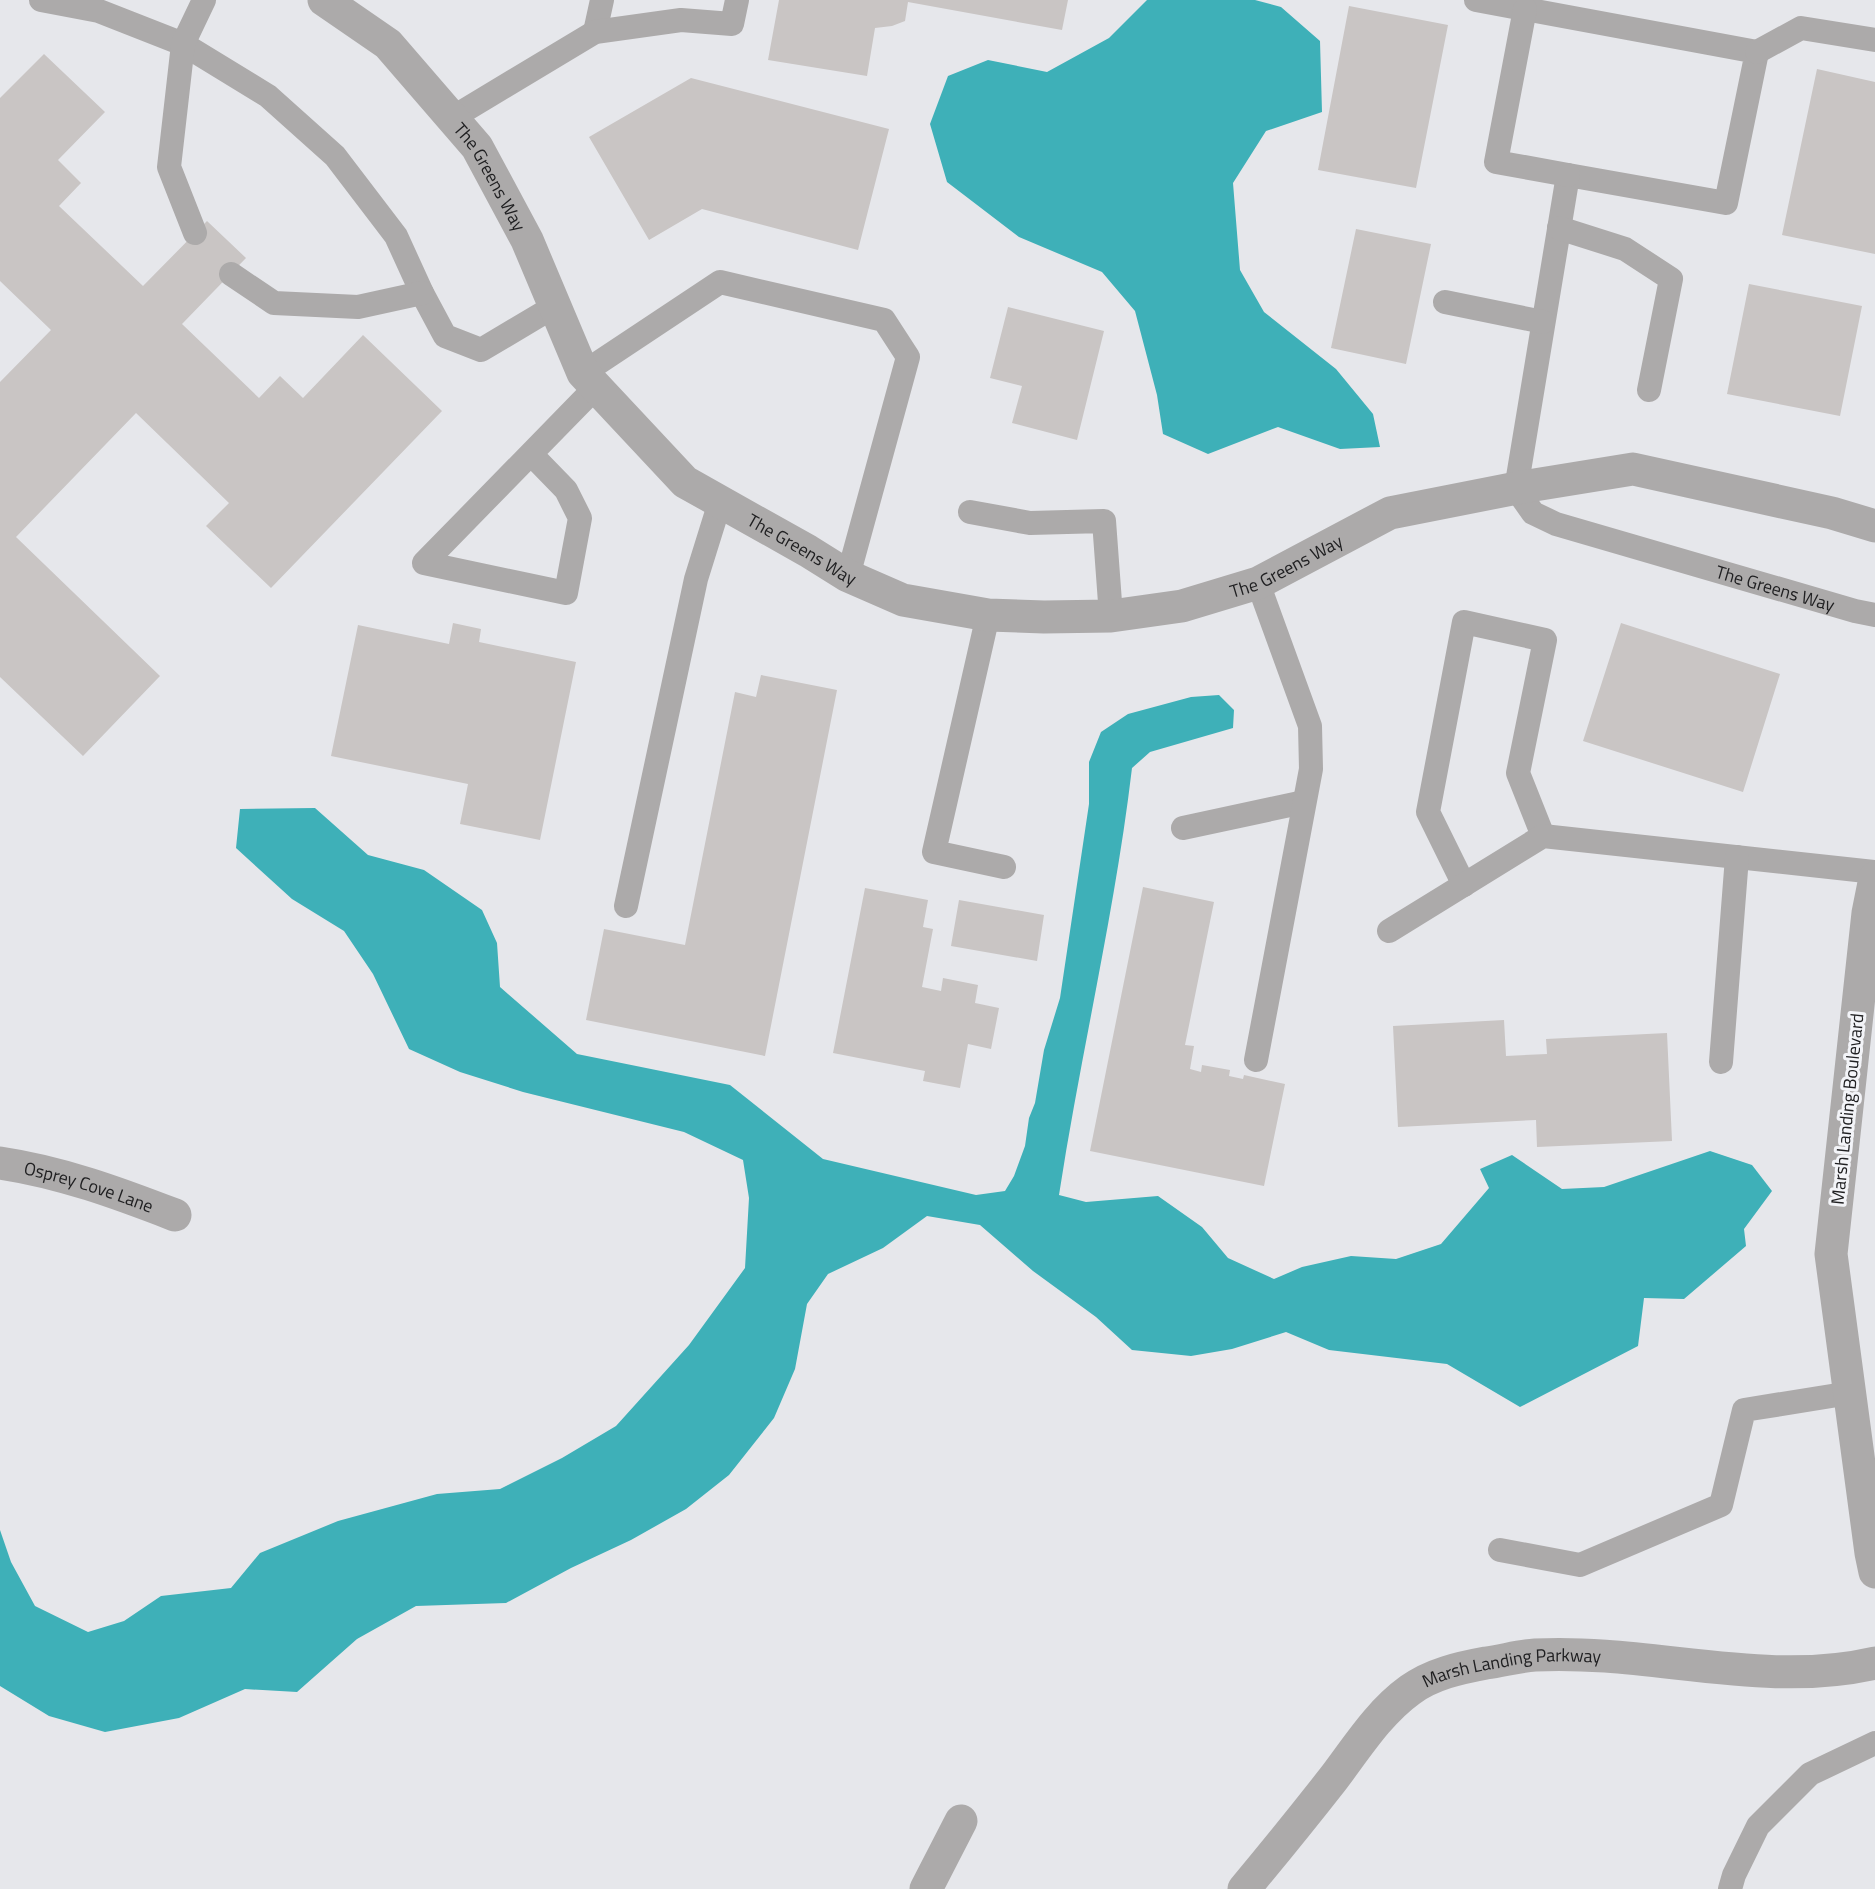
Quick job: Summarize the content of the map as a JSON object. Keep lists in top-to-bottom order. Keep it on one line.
{"streets":{"street":["The Greens Way","Marsh Landing Boulevard","Osprey Cove Lane","Marsh Landing Parkway"]}}
